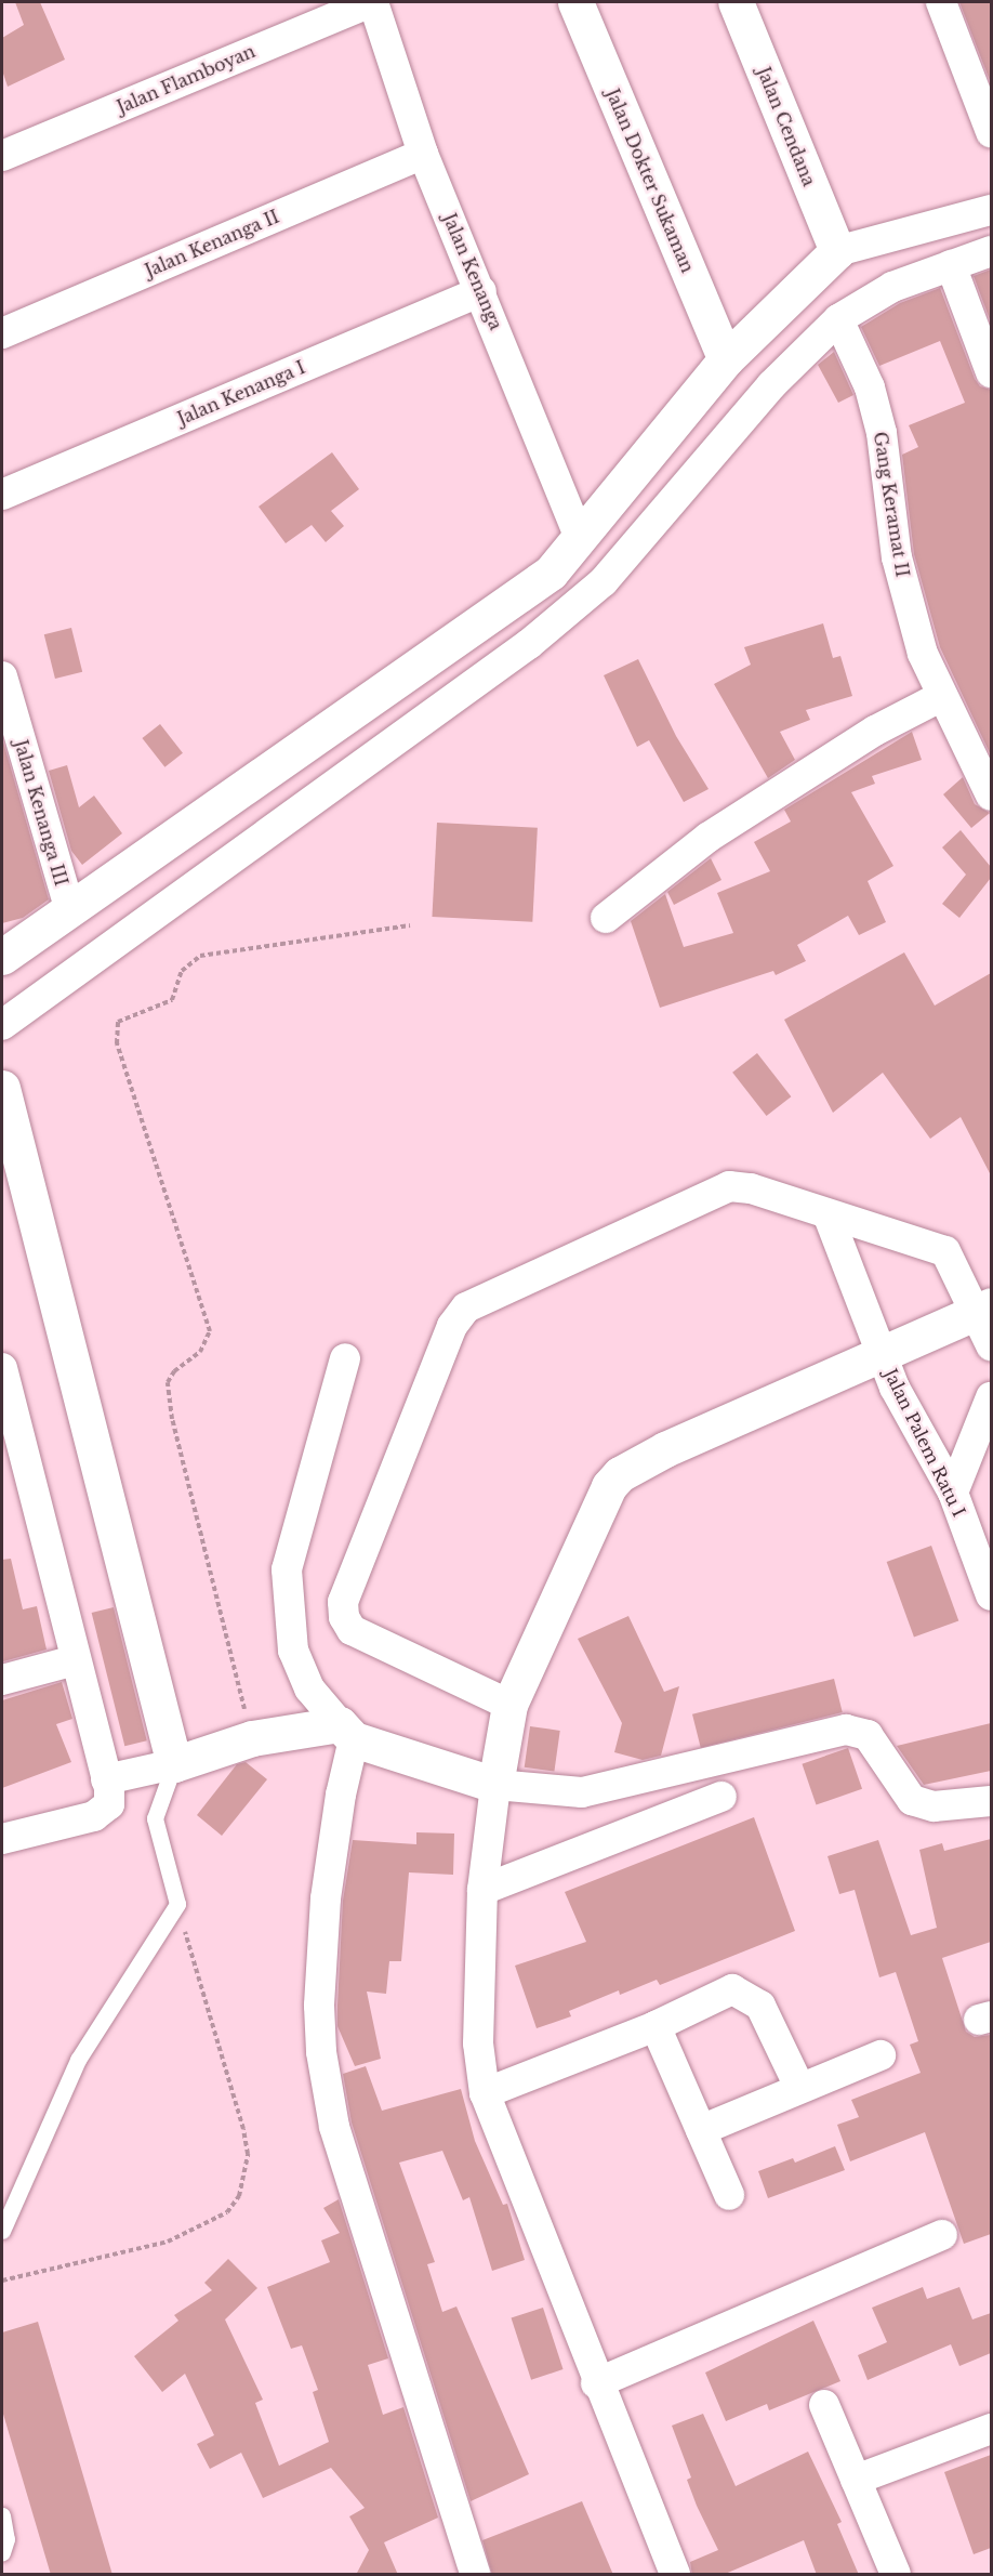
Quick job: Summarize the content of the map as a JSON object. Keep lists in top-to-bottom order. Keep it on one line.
{"streets":{"street":["Jalan Flamboyan","Jalan Cendana","Jalan Dokter Sukaman","Jalan Kenanga II","Jalan Kenanga","Jalan Kenanga I","Gang Keramat II","Jalan Kenanga III","Jalan Palem Ratu I"]},"crossings":[["Jalan Flamboyan","Jalan Kenanga"],["Jalan Kenanga II","Jalan Kenanga"],["Jalan Kenanga","Jalan Kenanga I"]]}
